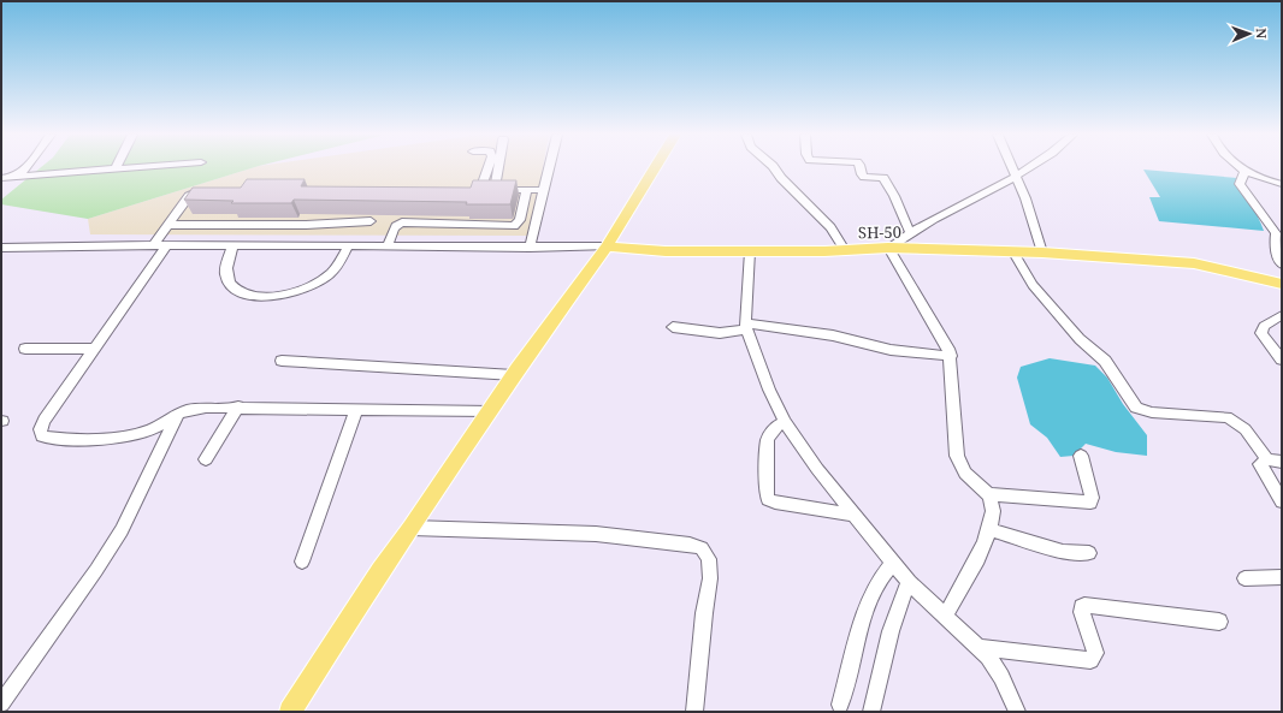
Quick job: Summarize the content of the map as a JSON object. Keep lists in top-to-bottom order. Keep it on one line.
{"streets":{"main road":["SH-50"]},"north":"right"}
